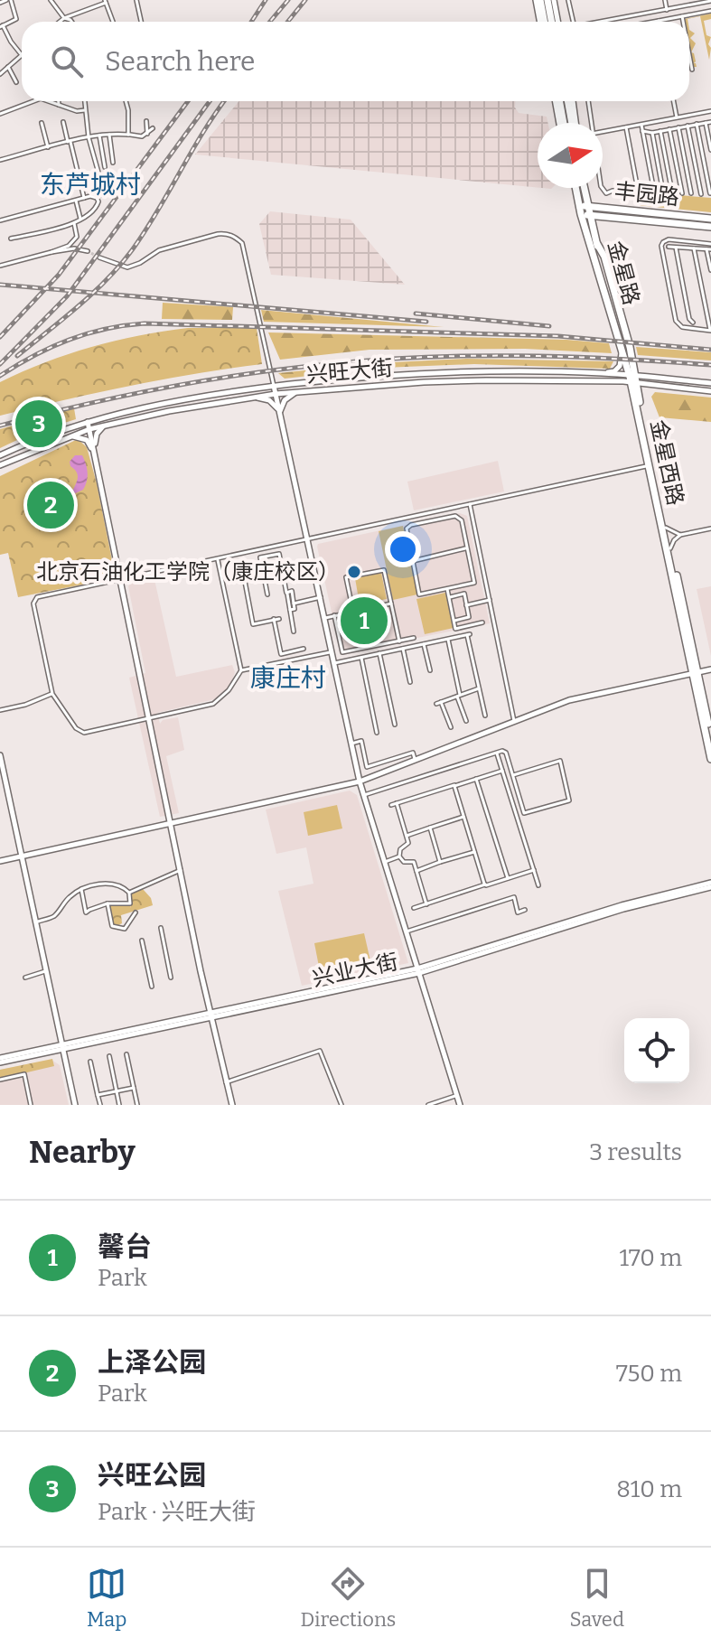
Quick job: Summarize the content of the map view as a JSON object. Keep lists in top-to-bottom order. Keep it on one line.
{"streets":{"main road":["丰园路","金星路","金星西路"],"street":["兴旺大街","兴业大街"]},"crossings":[["丰园路","金星路"],["丰园路","金星西路"],["金星路","兴旺大街"],["金星路","金星西路"],["兴旺大街","金星西路"]],"districts":["东芦城村","康庄村"],"places":["北京石油化工学院（康庄校区）"],"north":"right","page":{"search":"Search here","pins":["3","2","1"],"heading":["Nearby","3 results"],"list":[{"mark":"1","name":"馨台","note":"Park","value":"170 m"},{"mark":"2","name":"上泽公园","note":"Park","value":"750 m"},{"mark":"3","name":"兴旺公园","note":"Park · 兴旺大街","value":"810 m"}],"nav":["Map","Directions","Saved"]}}
